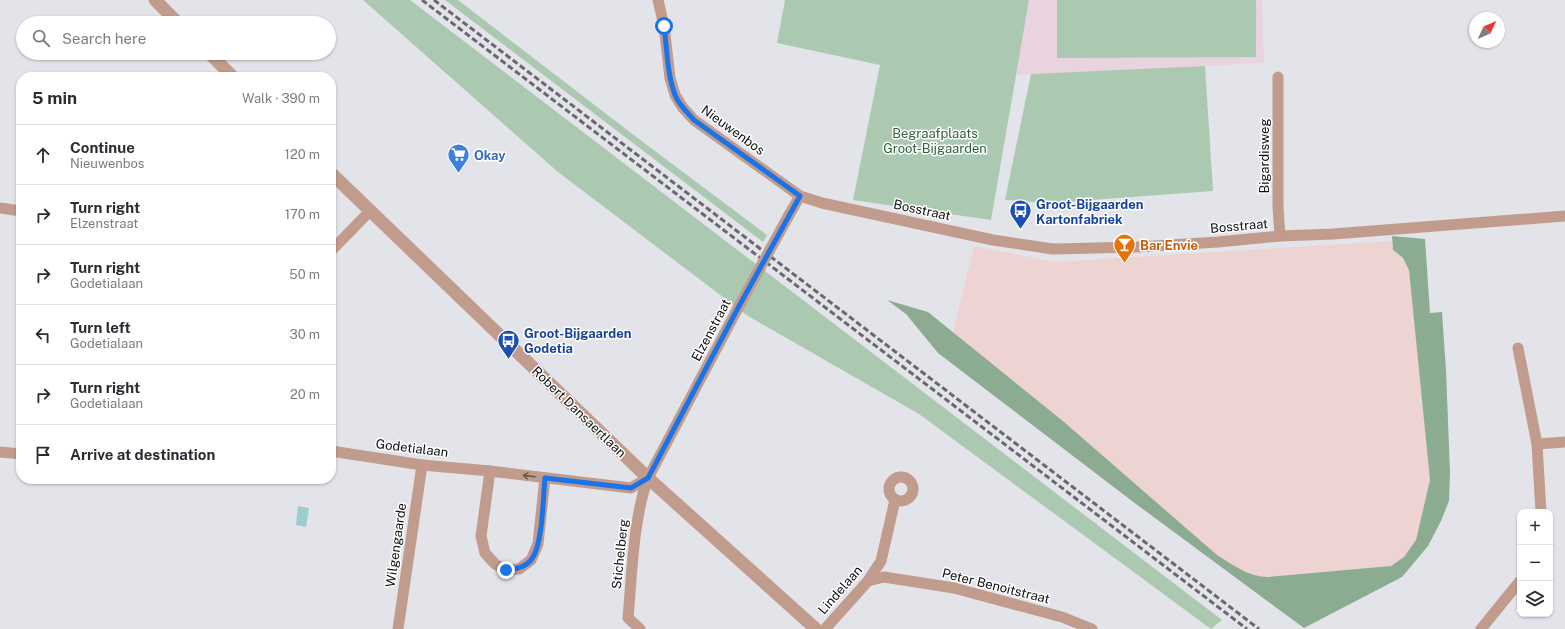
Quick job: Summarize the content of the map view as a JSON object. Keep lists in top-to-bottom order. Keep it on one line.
{"streets":{"street":["Nieuwenbos","Bigardisweg","Bosstraat","Elzenstraat","Robert Dansaertlaan","Godetialaan","Wilgengaarde","Stichelberg","Peter Benoitstraat","Lindelaan"]},"crossings":[["Nieuwenbos","Bosstraat"],["Nieuwenbos","Elzenstraat"],["Bigardisweg","Bosstraat"],["Bosstraat","Elzenstraat"],["Elzenstraat","Robert Dansaertlaan"],["Elzenstraat","Godetialaan"],["Elzenstraat","Stichelberg"],["Robert Dansaertlaan","Godetialaan"],["Robert Dansaertlaan","Stichelberg"],["Godetialaan","Wilgengaarde"],["Godetialaan","Stichelberg"],["Peter Benoitstraat","Lindelaan"]],"parks":["Begraafplaats Groot-Bijgaarden"],"places":{"supermarket":["Okay"],"bus stop":["Groot-Bijgaarden Kartonfabriek","Groot-Bijgaarden Godetia"],"bar":["Bar Envie"]},"north":"top right","page":{"search":"Search here","heading":["5 min","Walk · 390 m"],"list":[["Continue","Nieuwenbos","120 m"],["Turn right","Elzenstraat","170 m"],["Turn right","Godetialaan","50 m"],["Turn left","Godetialaan","30 m"],["Turn right","Godetialaan","20 m"],"Arrive at destination"],"map_buttons":["+","−"]}}
